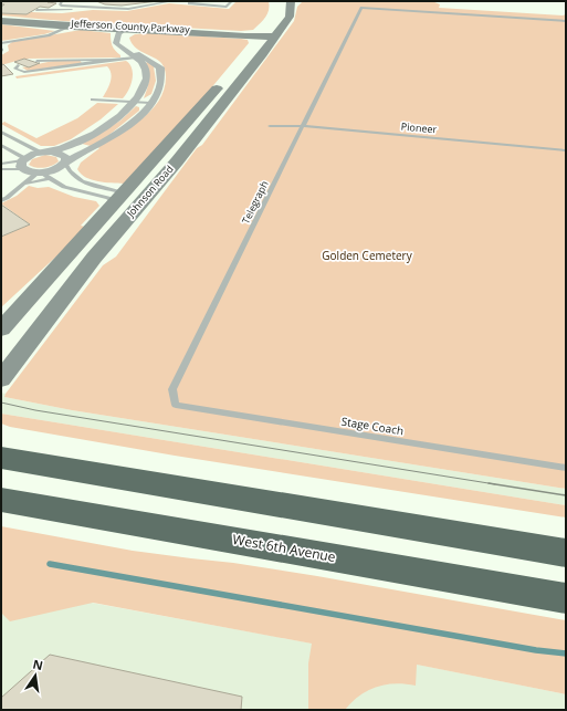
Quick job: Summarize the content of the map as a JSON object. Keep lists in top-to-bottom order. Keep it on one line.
{"streets":{"highway":["West 6th Avenue"],"main road":["Jefferson County Parkway","Johnson Road"],"lane":["Pioneer","Telegraph","Stage Coach"]},"crossings":[["Jefferson County Parkway","Johnson Road"],["Pioneer","Telegraph"],["Telegraph","Stage Coach"]],"parks":["Golden Cemetery"],"north":"top"}
